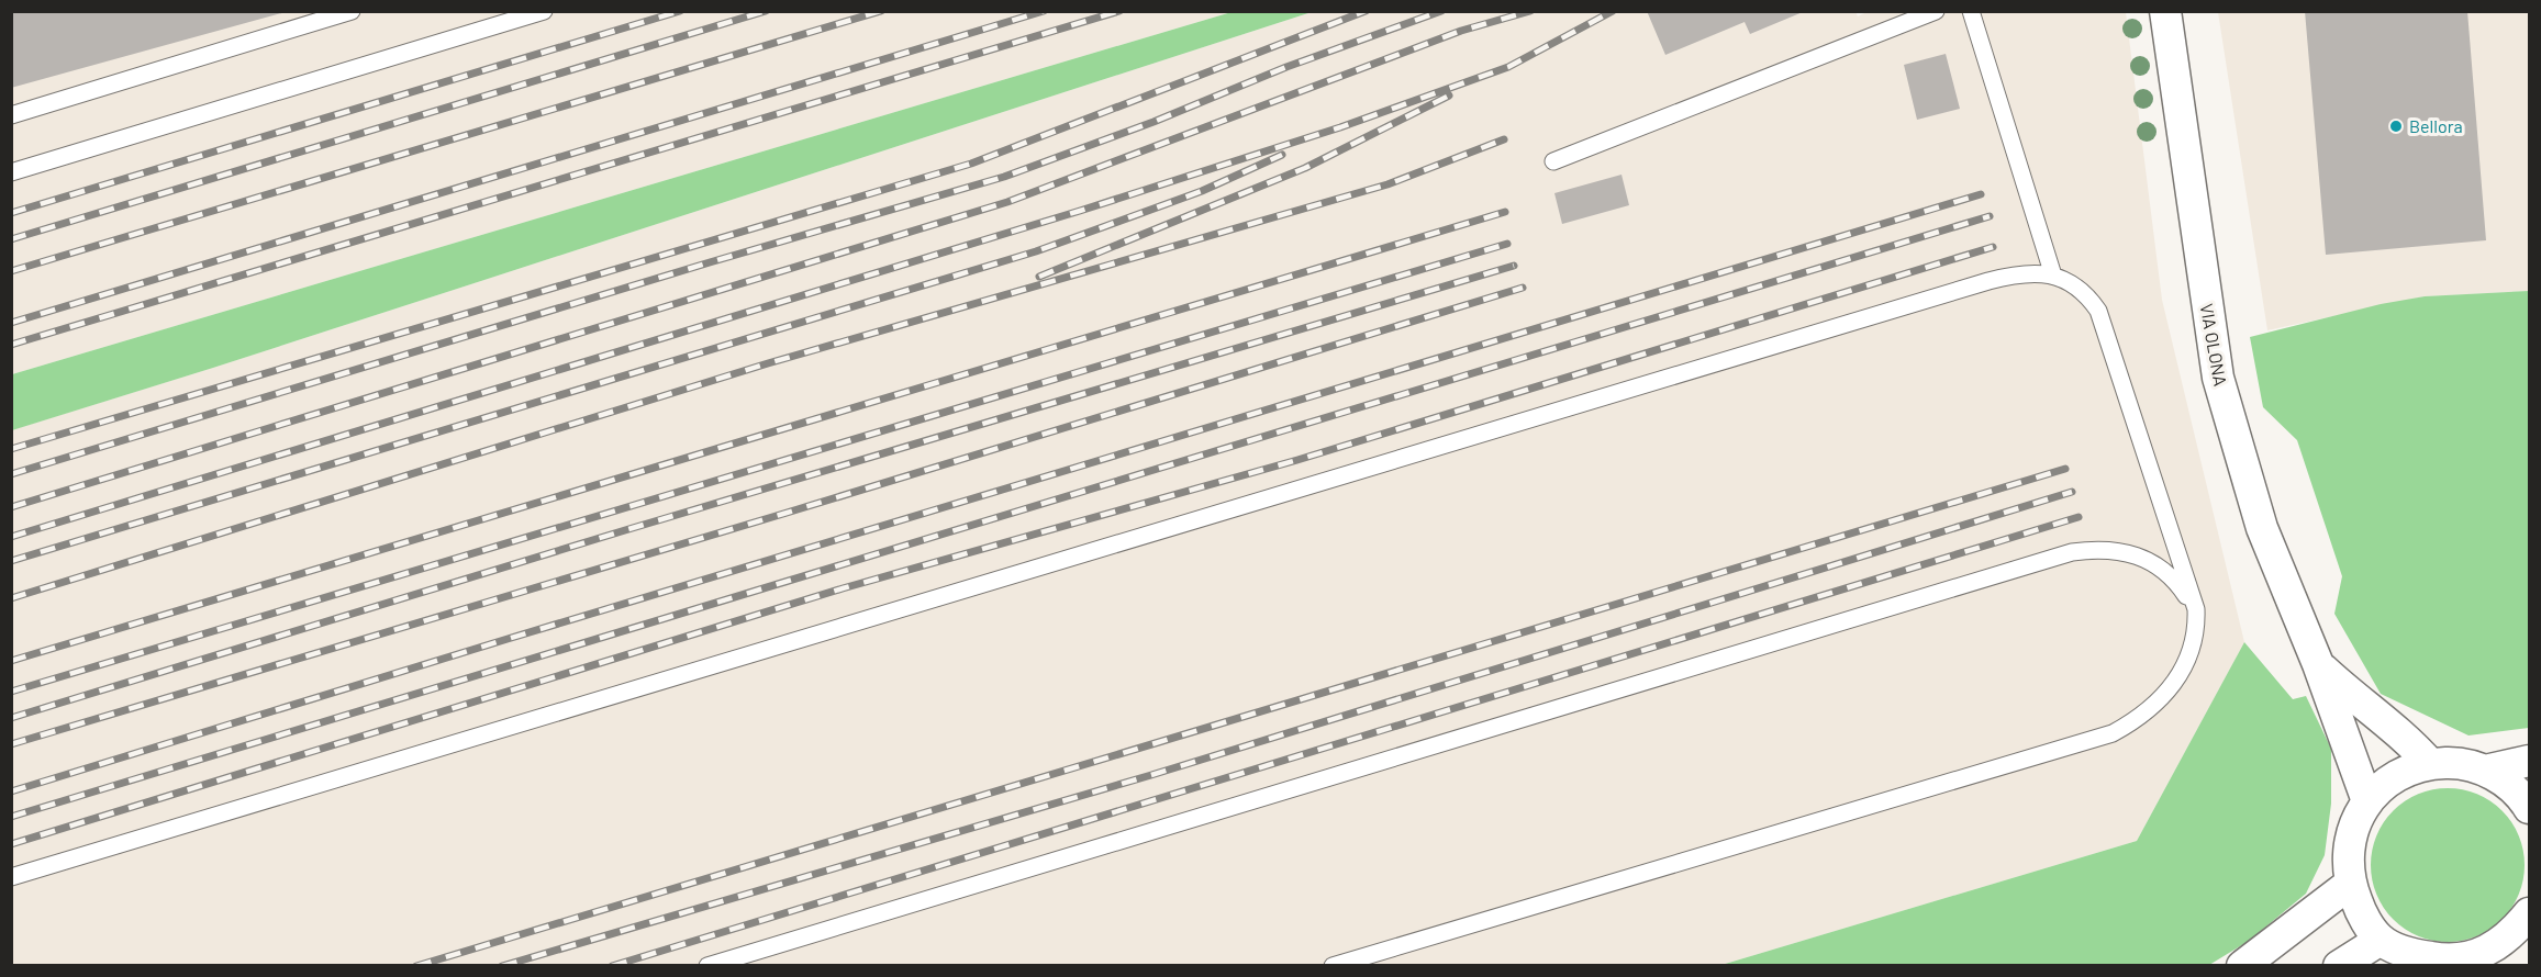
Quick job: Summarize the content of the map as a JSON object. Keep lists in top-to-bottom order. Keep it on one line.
{"streets":{"street":["VIA OLONA"]},"places":["Bellora"]}
